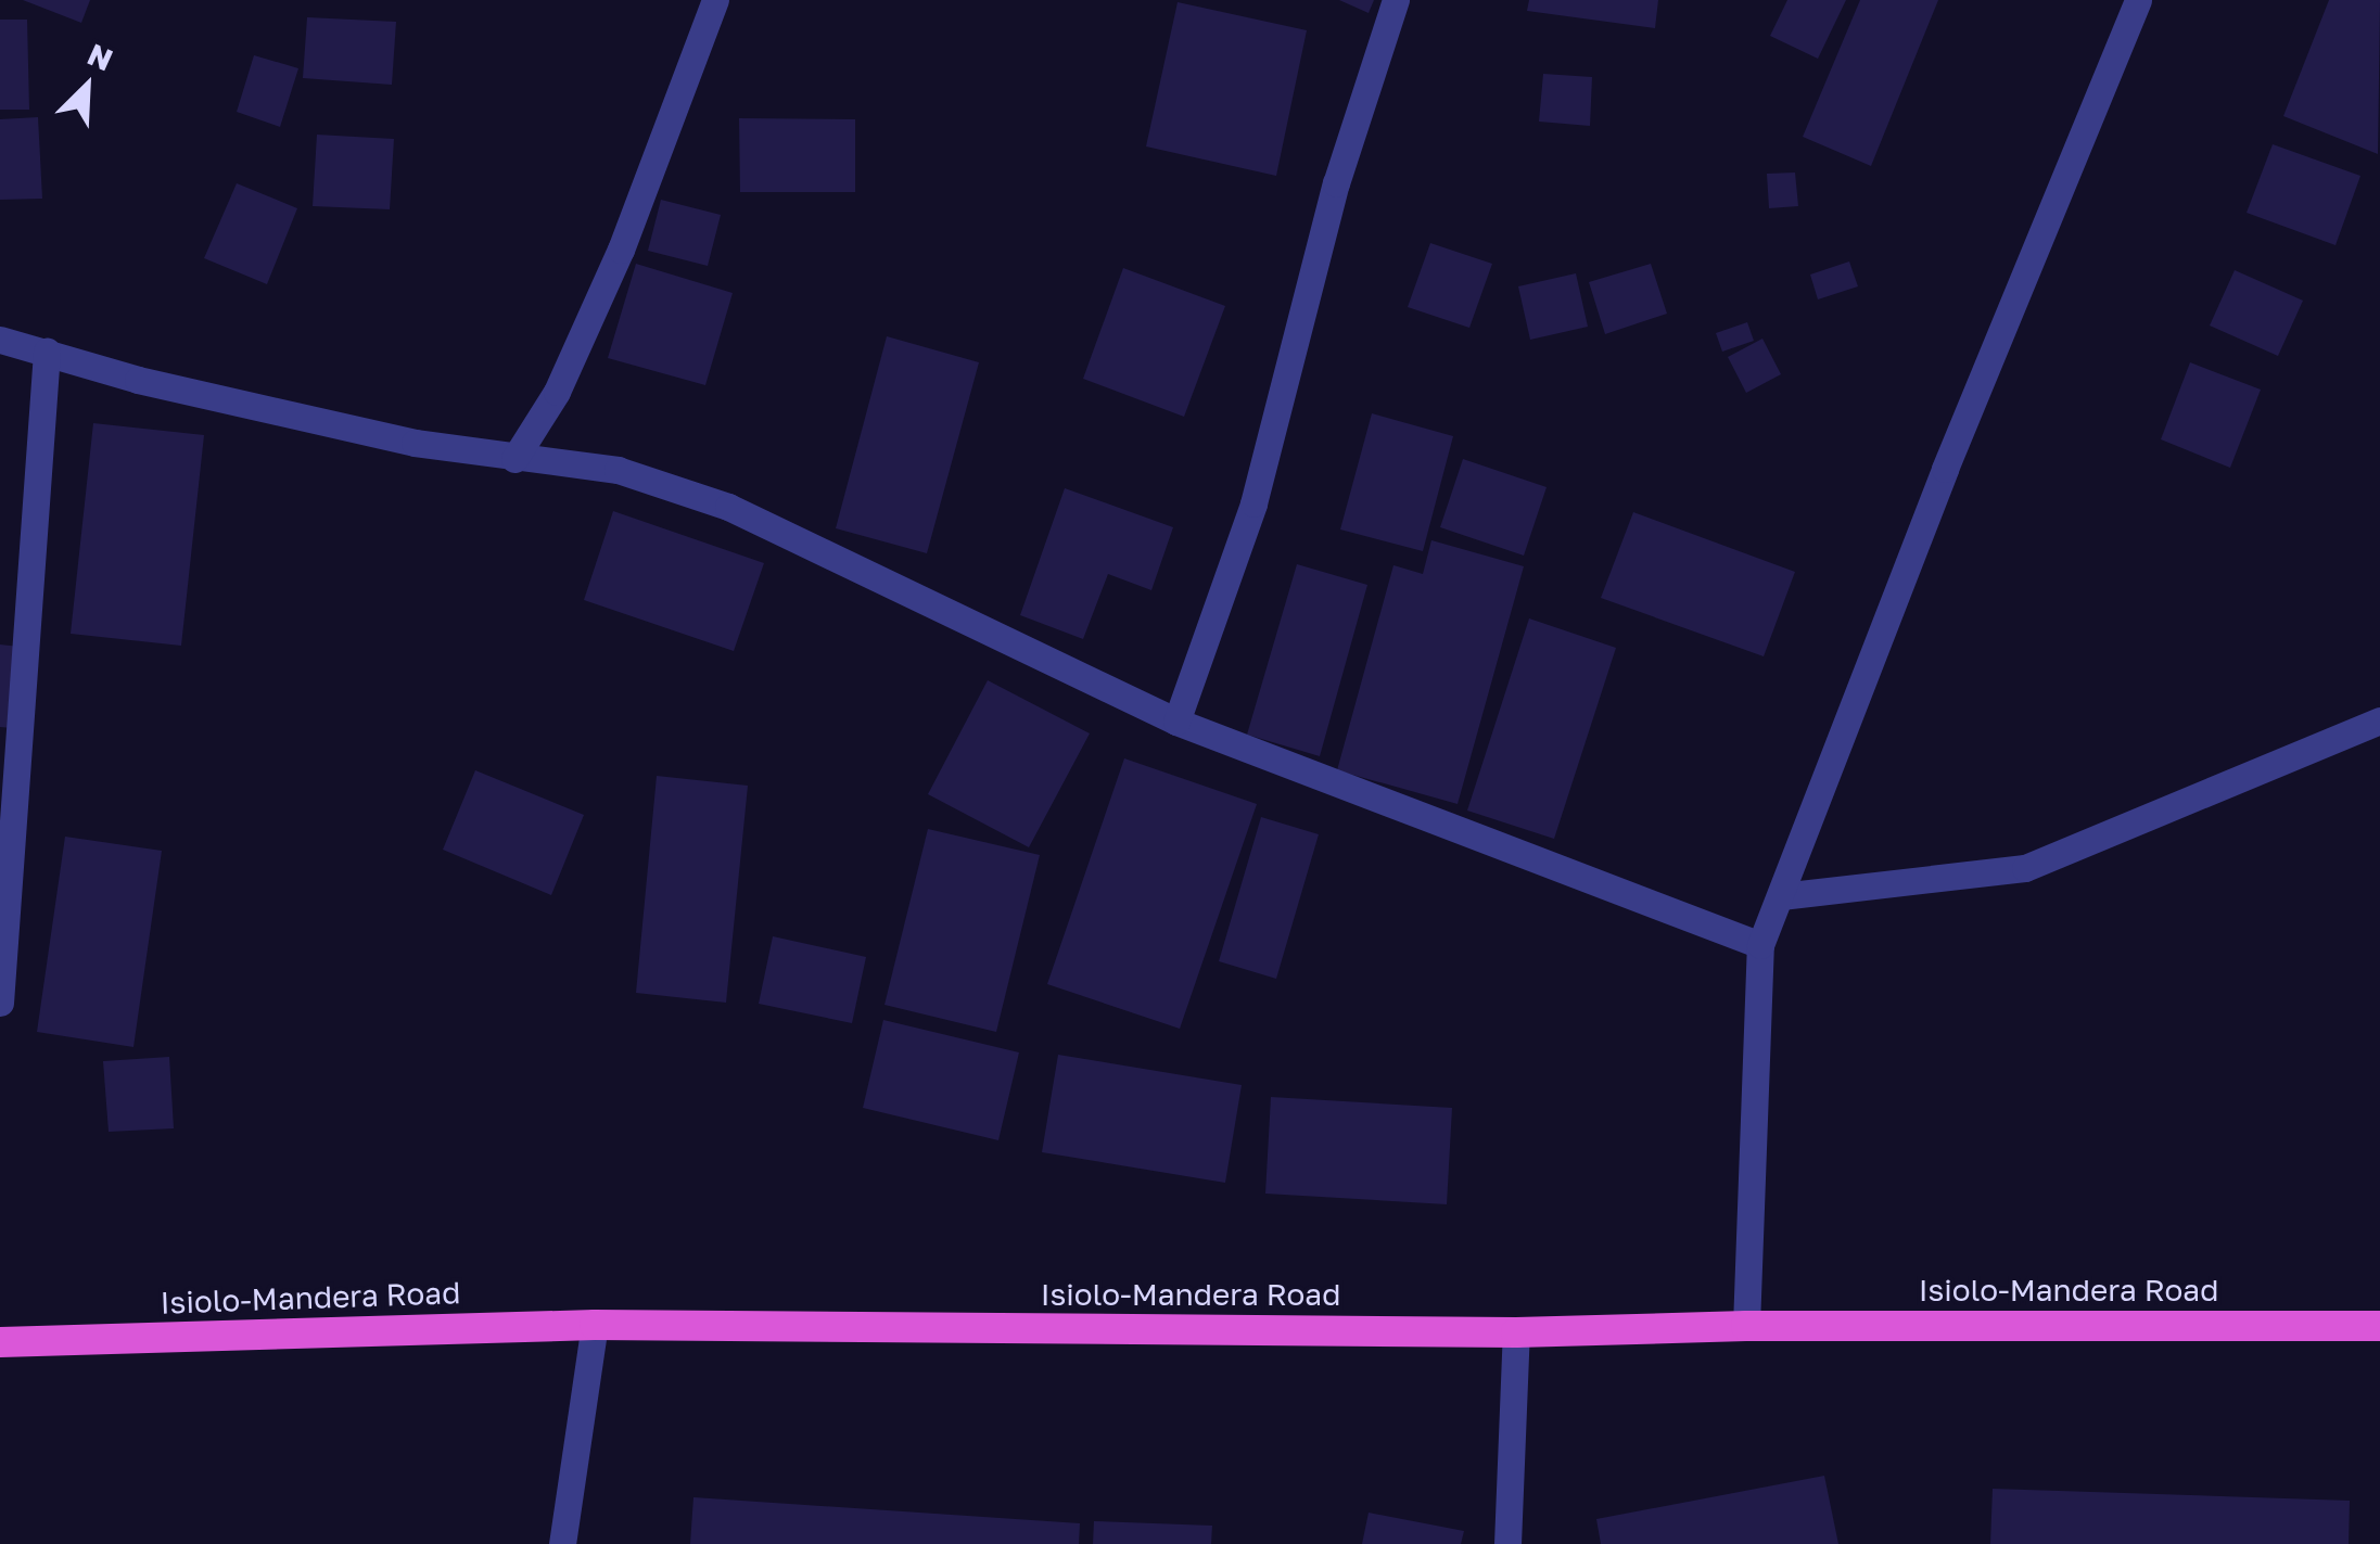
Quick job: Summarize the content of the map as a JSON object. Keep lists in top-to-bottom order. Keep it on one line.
{"streets":{"highway":["Isiolo-Mandera Road"]},"north":"top right"}
